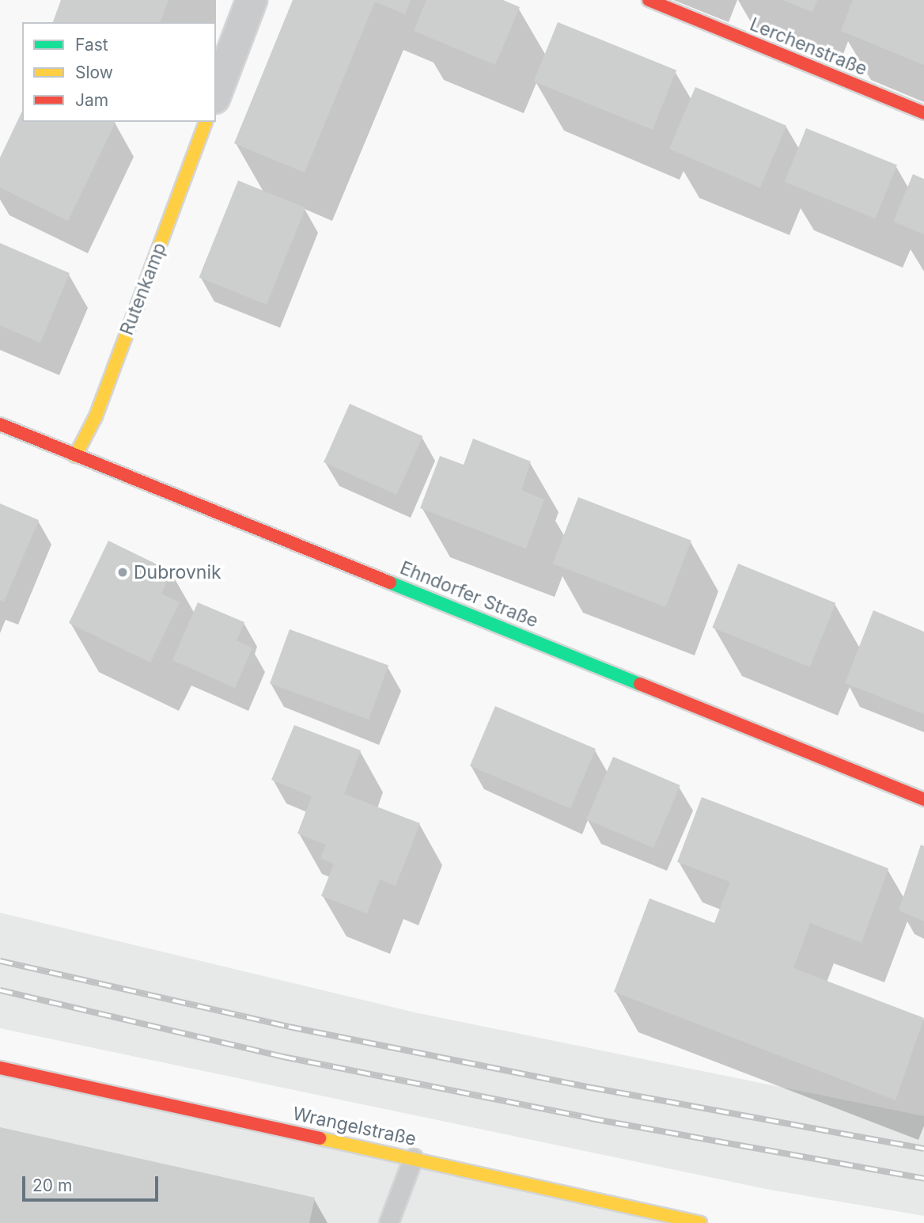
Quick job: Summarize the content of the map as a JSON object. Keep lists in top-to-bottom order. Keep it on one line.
{"streets":{"street":["Lerchenstraße","Rutenkamp","Ehndorfer Straße","Wrangelstraße"]},"crossings":[["Rutenkamp","Ehndorfer Straße"]],"places":["Dubrovnik"],"legend":["Fast","Slow","Jam"],"scale_bar":"20 m"}
